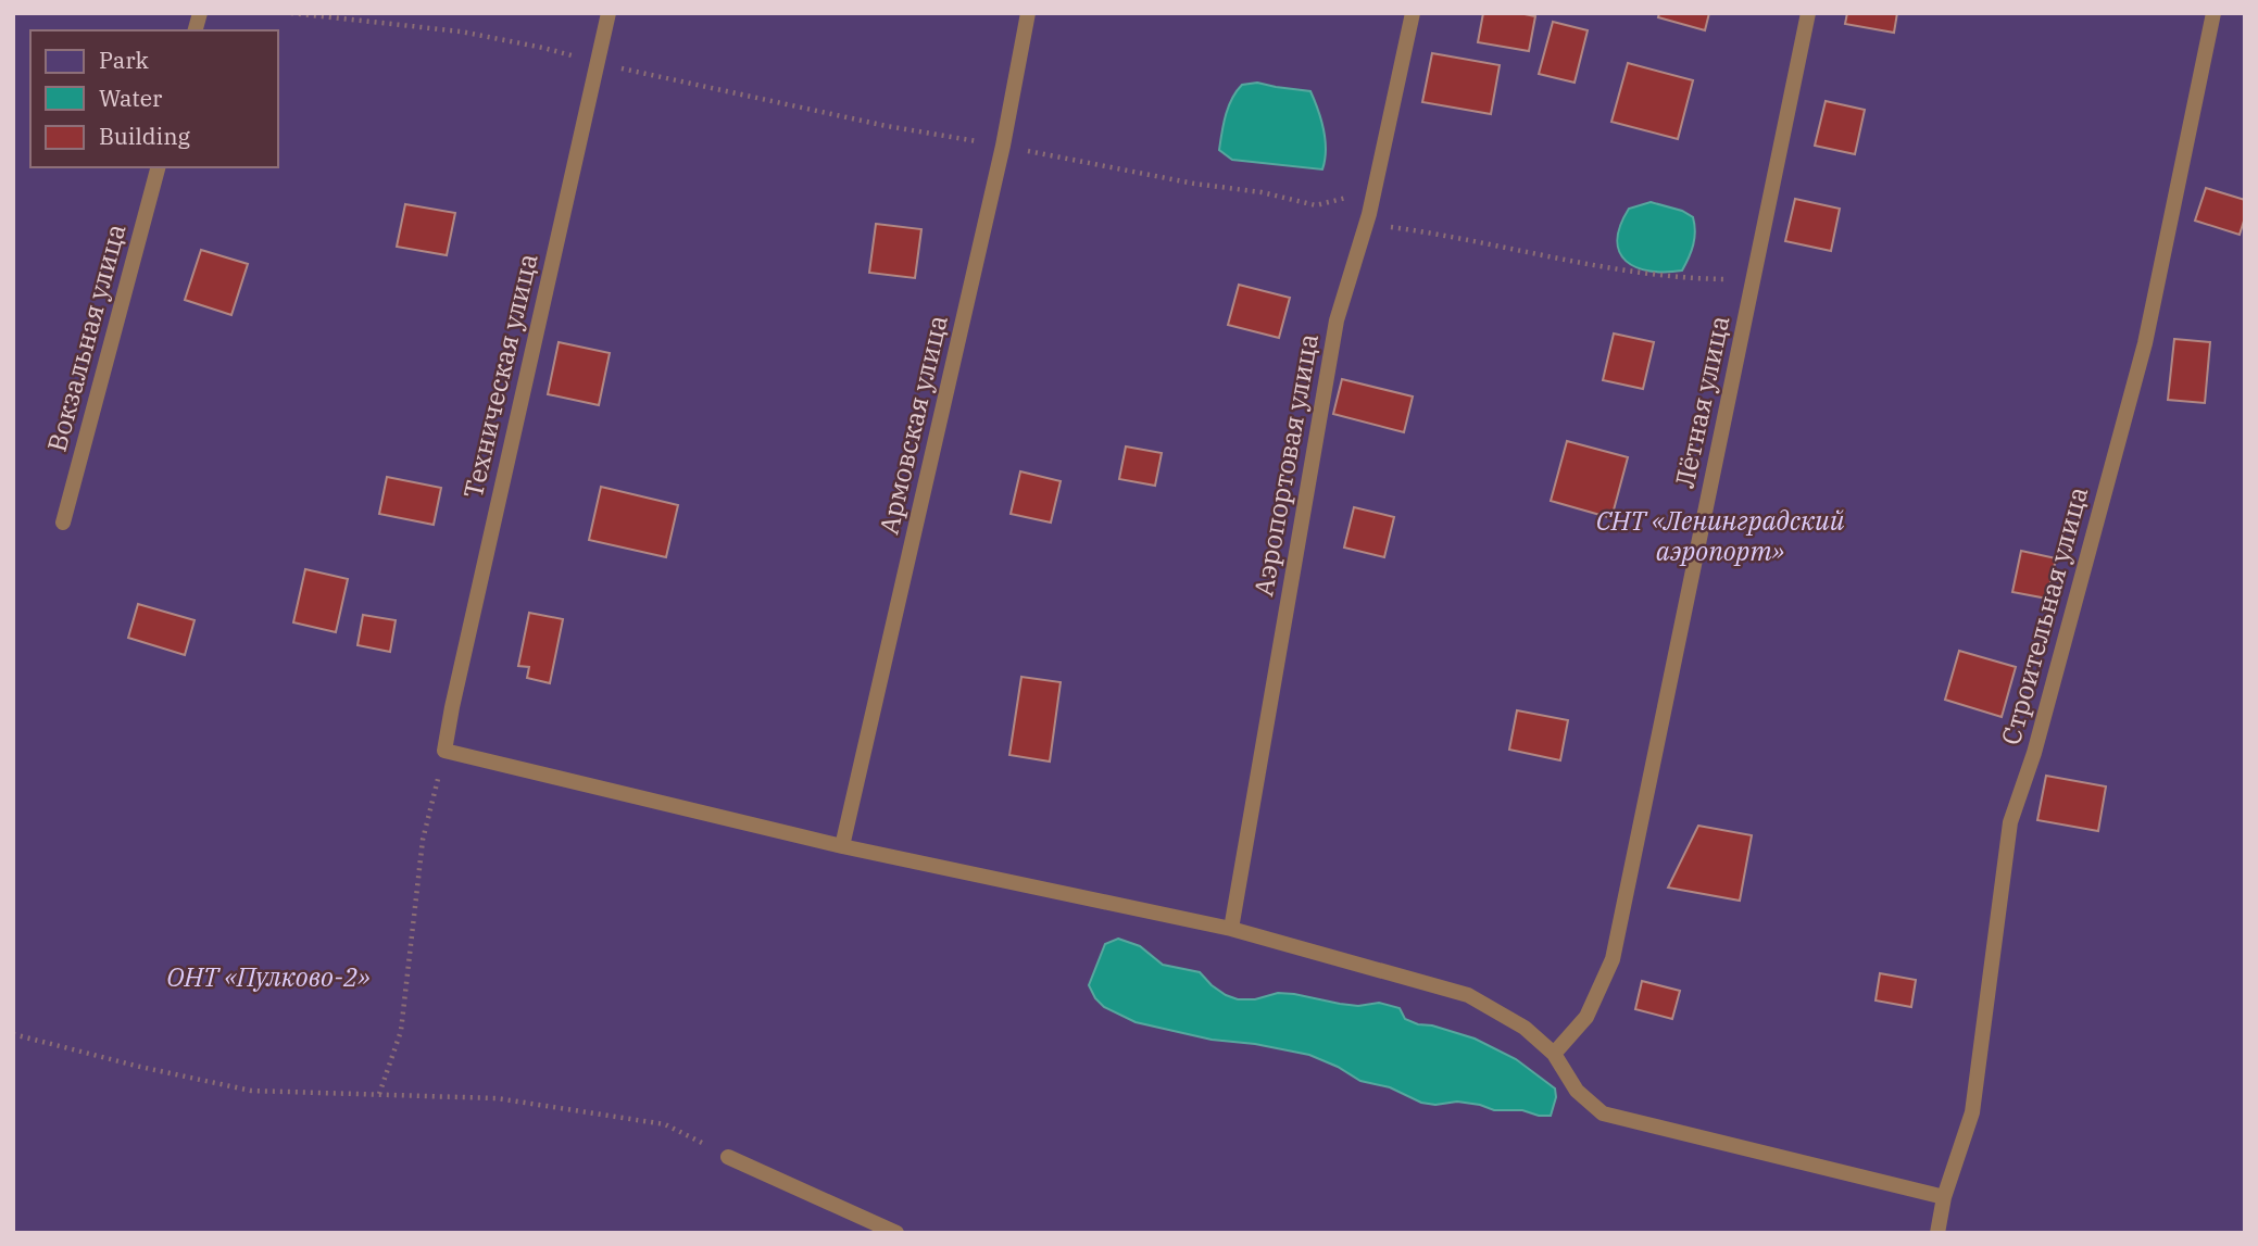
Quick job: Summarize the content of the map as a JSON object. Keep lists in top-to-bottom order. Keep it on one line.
{"streets":{"lane":["Вокзальная улица","Техническая улица","Лётная улица","Армовская улица","Аэропортовая улица","Строительная улица"]},"parks":["СНТ «Ленинградский аэропорт»","ОНТ «Пулково-2»"],"legend":["Park","Water","Building"]}
